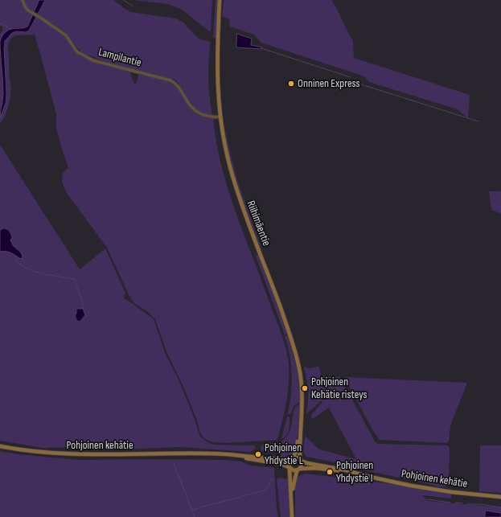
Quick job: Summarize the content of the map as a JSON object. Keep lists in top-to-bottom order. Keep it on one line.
{"streets":{"main road":["Riihimäentie","Pohjoinen kehätie"],"street":["Lampilantie"]},"crossings":[["Lampilantie","Riihimäentie"],["Riihimäentie","Pohjoinen kehätie"]],"places":["Onninen Express","Pohjoinen Kehätie risteys","Pohjoinen Yhdystie L","Pohjoinen Yhdystie I"]}
